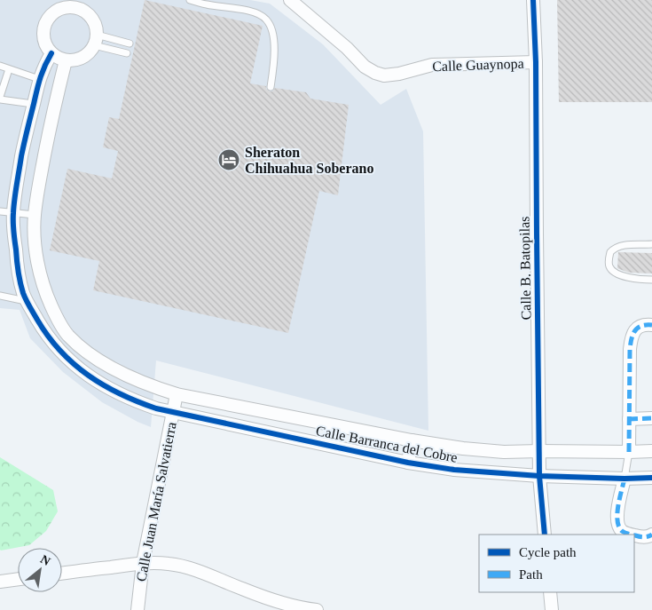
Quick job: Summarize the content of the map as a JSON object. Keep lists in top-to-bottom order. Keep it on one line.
{"streets":{"street":["Calle Guaynopa","Calle B. Batopilas","Calle Barranca del Cobre","Calle Juan María Salvatierra"]},"crossings":[["Calle Guaynopa","Calle B. Batopilas"],["Calle B. Batopilas","Calle Barranca del Cobre"],["Calle Barranca del Cobre","Calle Juan María Salvatierra"]],"places":{"hotel":["Sheraton Chihuahua Soberano"]},"legend":["Cycle path","Path"],"north":"top right"}
